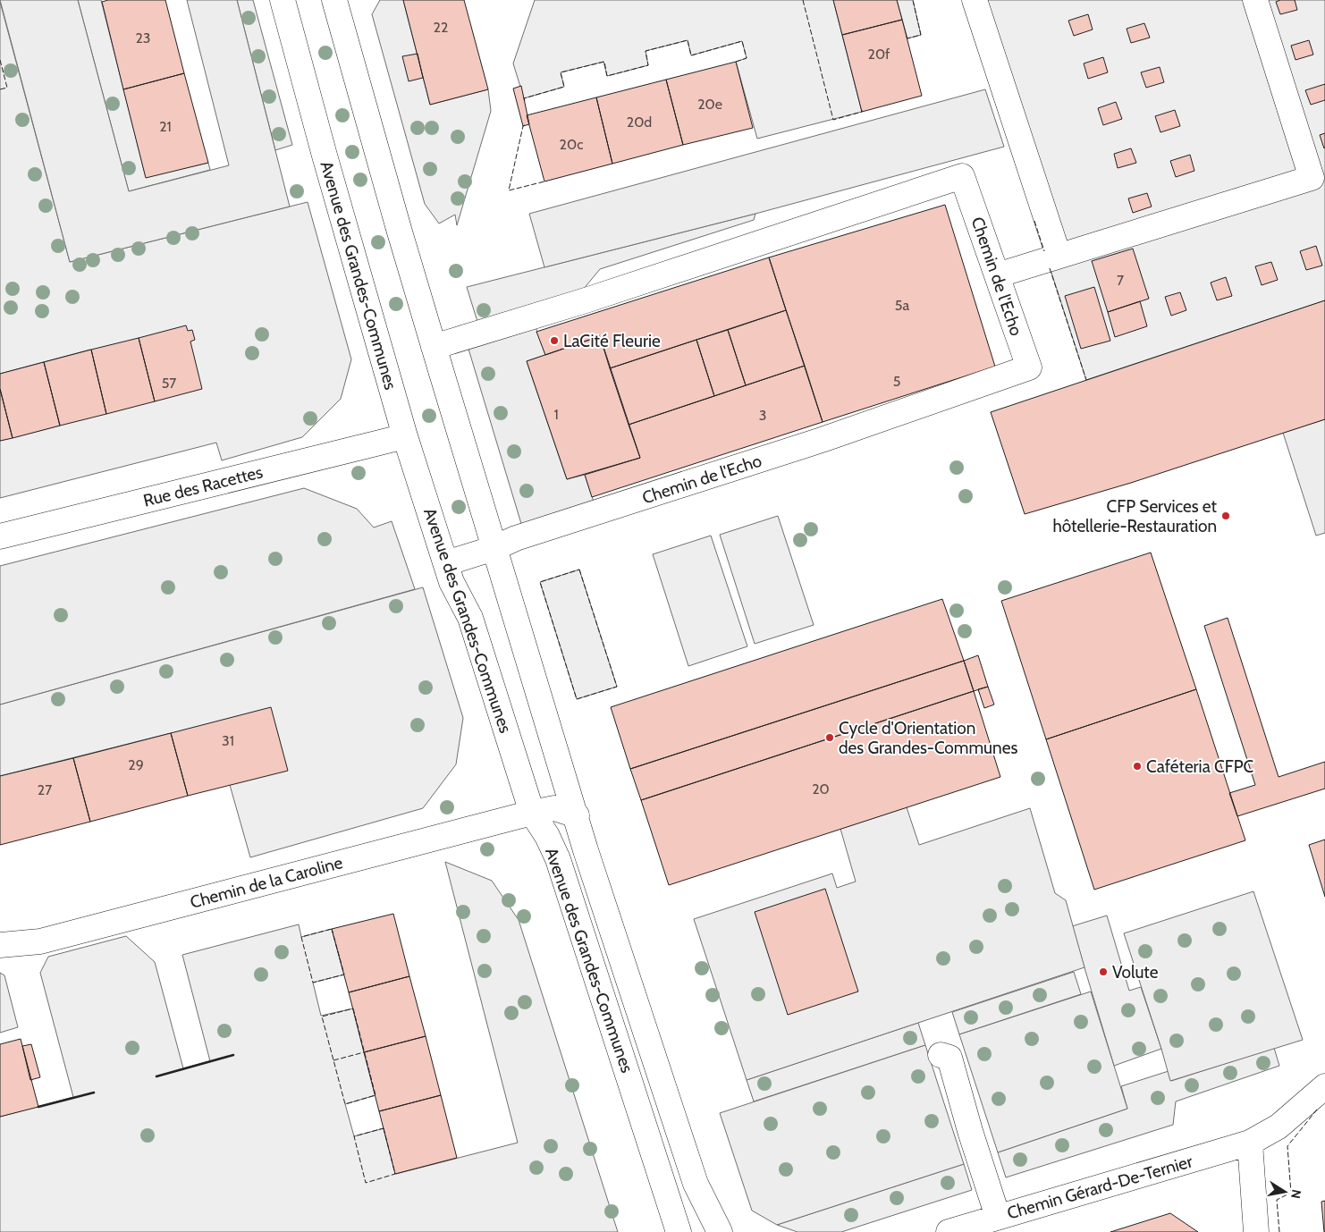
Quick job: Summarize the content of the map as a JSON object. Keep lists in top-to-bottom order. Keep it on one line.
{"streets":{"street":["Avenue des Grandes-Communes","Chemin de l'Echo","Rue des Racettes","Chemin de la Caroline","Chemin Gérard-De-Ternier"]},"crossings":[["Avenue des Grandes-Communes","Chemin de l'Echo"],["Avenue des Grandes-Communes","Rue des Racettes"],["Avenue des Grandes-Communes","Chemin de la Caroline"]],"places":["LaCité Fleurie","CFP Services et hôtellerie-Restauration","Cycle d'Orientation des Grandes-Communes","Caféteria CFPC","Volute"],"house_numbers":["22","23","20f","20e","20d","21","20c","7","5a","5","57","1","3","31","29","20","27"],"north":"right"}
